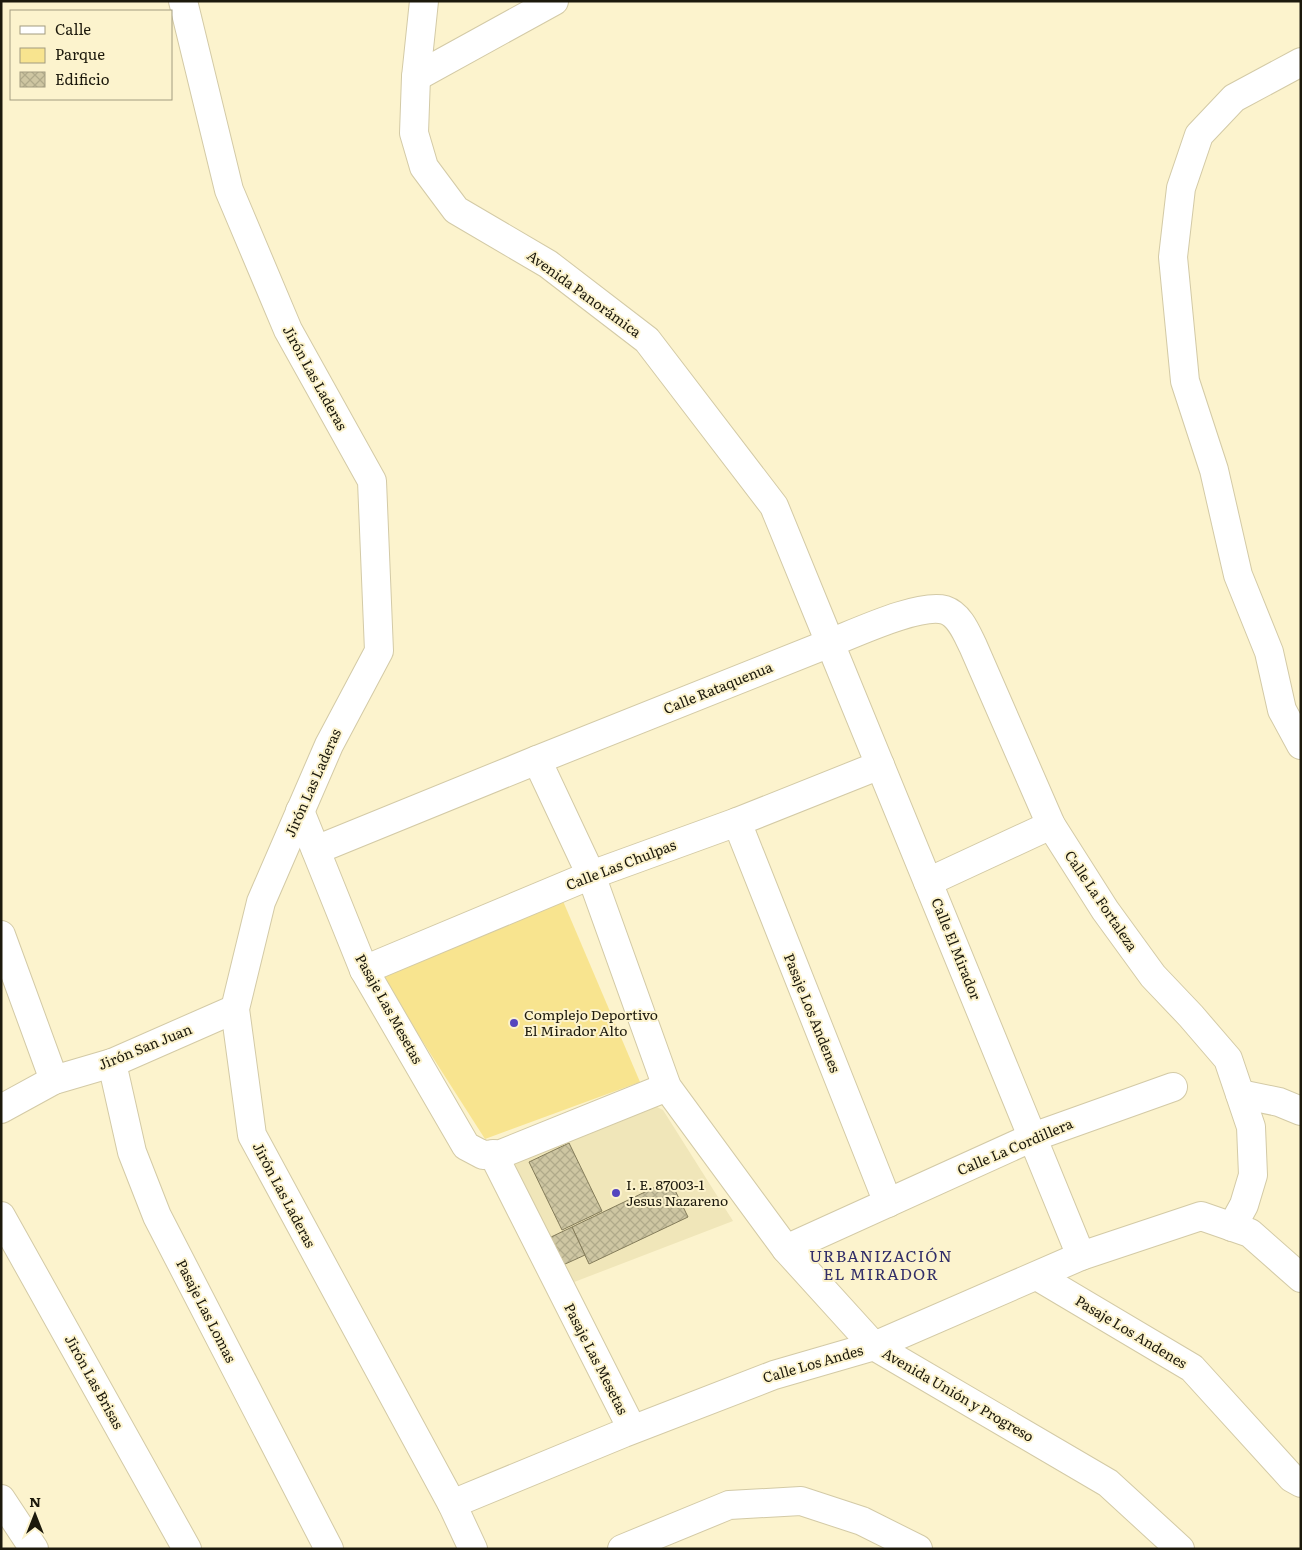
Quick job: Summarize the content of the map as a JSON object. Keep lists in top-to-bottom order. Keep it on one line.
{"streets":{"street":["Avenida Panorámica","Jirón Las Laderas","Calle Rataquenua","Calle Las Chulpas","Calle La Fortaleza","Calle El Mirador","Pasaje Las Mesetas","Pasaje Los Andenes","Jirón San Juan","Calle La Cordillera","Pasaje Las Lomas","Calle Los Andes","Jirón Las Brisas","Avenida Unión y Progreso"]},"crossings":[["Avenida Panorámica","Calle Rataquenua"],["Avenida Panorámica","Calle El Mirador"],["Jirón Las Laderas","Pasaje Las Mesetas"],["Jirón Las Laderas","Jirón San Juan"],["Jirón Las Laderas","Calle Los Andes"],["Calle Rataquenua","Calle La Fortaleza"],["Calle Rataquenua","Calle El Mirador"],["Calle Rataquenua","Pasaje Las Mesetas"],["Calle Rataquenua","Avenida Unión y Progreso"],["Calle Las Chulpas","Calle El Mirador"],["Calle Las Chulpas","Pasaje Las Mesetas"],["Calle Las Chulpas","Pasaje Los Andenes"],["Calle Las Chulpas","Avenida Unión y Progreso"],["Calle La Fortaleza","Calle Los Andes"],["Calle El Mirador","Calle La Cordillera"],["Calle El Mirador","Calle Los Andes"],["Pasaje Las Mesetas","Calle Los Andes"],["Pasaje Las Mesetas","Avenida Unión y Progreso"],["Pasaje Los Andenes","Calle La Cordillera"],["Pasaje Los Andenes","Calle Los Andes"],["Jirón San Juan","Pasaje Las Lomas"],["Calle La Cordillera","Avenida Unión y Progreso"],["Calle Los Andes","Avenida Unión y Progreso"]],"districts":["URBANIZACIÓN EL MIRADOR"],"places":["Complejo Deportivo El Mirador Alto","I. E. 87003-1 Jesus Nazareno"],"legend":["Calle","Parque","Edificio"],"north":"top"}
